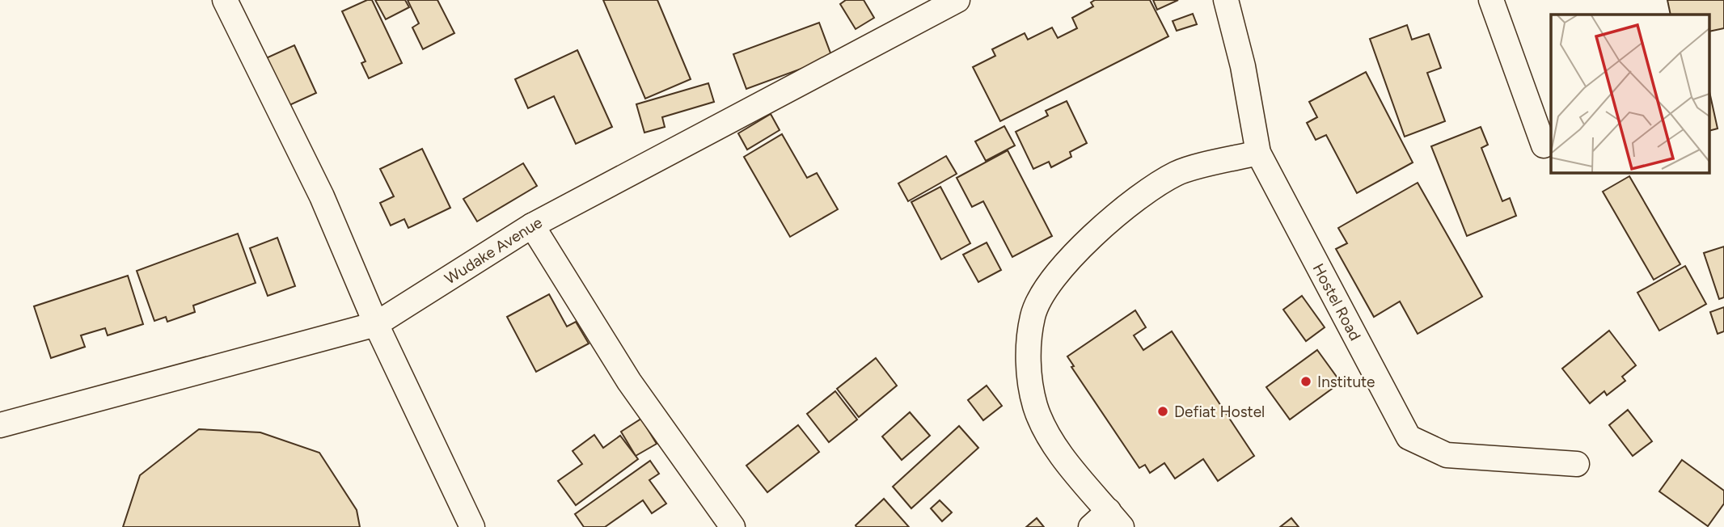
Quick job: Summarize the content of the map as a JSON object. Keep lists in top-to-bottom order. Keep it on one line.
{"streets":{"street":["Wudake Avenue","Hostel Road"]},"places":["Institute","Defiat Hostel"]}
